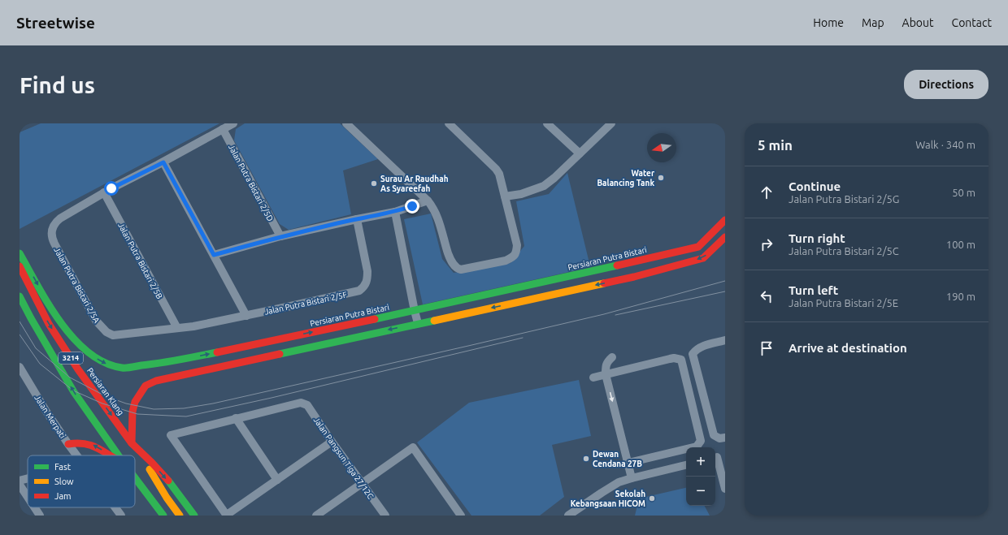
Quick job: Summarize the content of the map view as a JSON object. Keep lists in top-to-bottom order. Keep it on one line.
{"streets":{"main road":["Persiaran Putra Bistari","3214","Persiaran Klang"],"street":["Jalan Putra Bistari 2/5D","Jalan Putra Bistari 2/5B","Jalan Putra Bistari 2/5A","Jalan Putra Bistari 2/5F","Jalan Merpati","Jalan Pangsun Tiga 27/12C"]},"crossings":[["Jalan Putra Bistari 2/5D","Jalan Putra Bistari 2/5A"],["Jalan Putra Bistari 2/5B","Jalan Putra Bistari 2/5A"],["Jalan Putra Bistari 2/5B","Jalan Putra Bistari 2/5F"],["Jalan Putra Bistari 2/5A","Jalan Putra Bistari 2/5F"]],"one_way":["Persiaran Putra Bistari"],"places":["Water Balancing Tank","Surau Ar Raudhah As Syareefah","Dewan Cendana 27B","Sekolah Kebangsaan HICOM"],"legend":["Fast","Slow","Jam"],"north":"left","page":{"header":"Streetwise","nav":["Home","Map","About","Contact"],"buttons":"Directions","title":"Find us","heading":["5 min","Walk · 340 m"],"list":[["Continue","Jalan Putra Bistari 2/5G","50 m"],["Turn right","Jalan Putra Bistari 2/5C","100 m"],["Turn left","Jalan Putra Bistari 2/5E","190 m"],"Arrive at destination"],"map_buttons":["+","−"]}}
